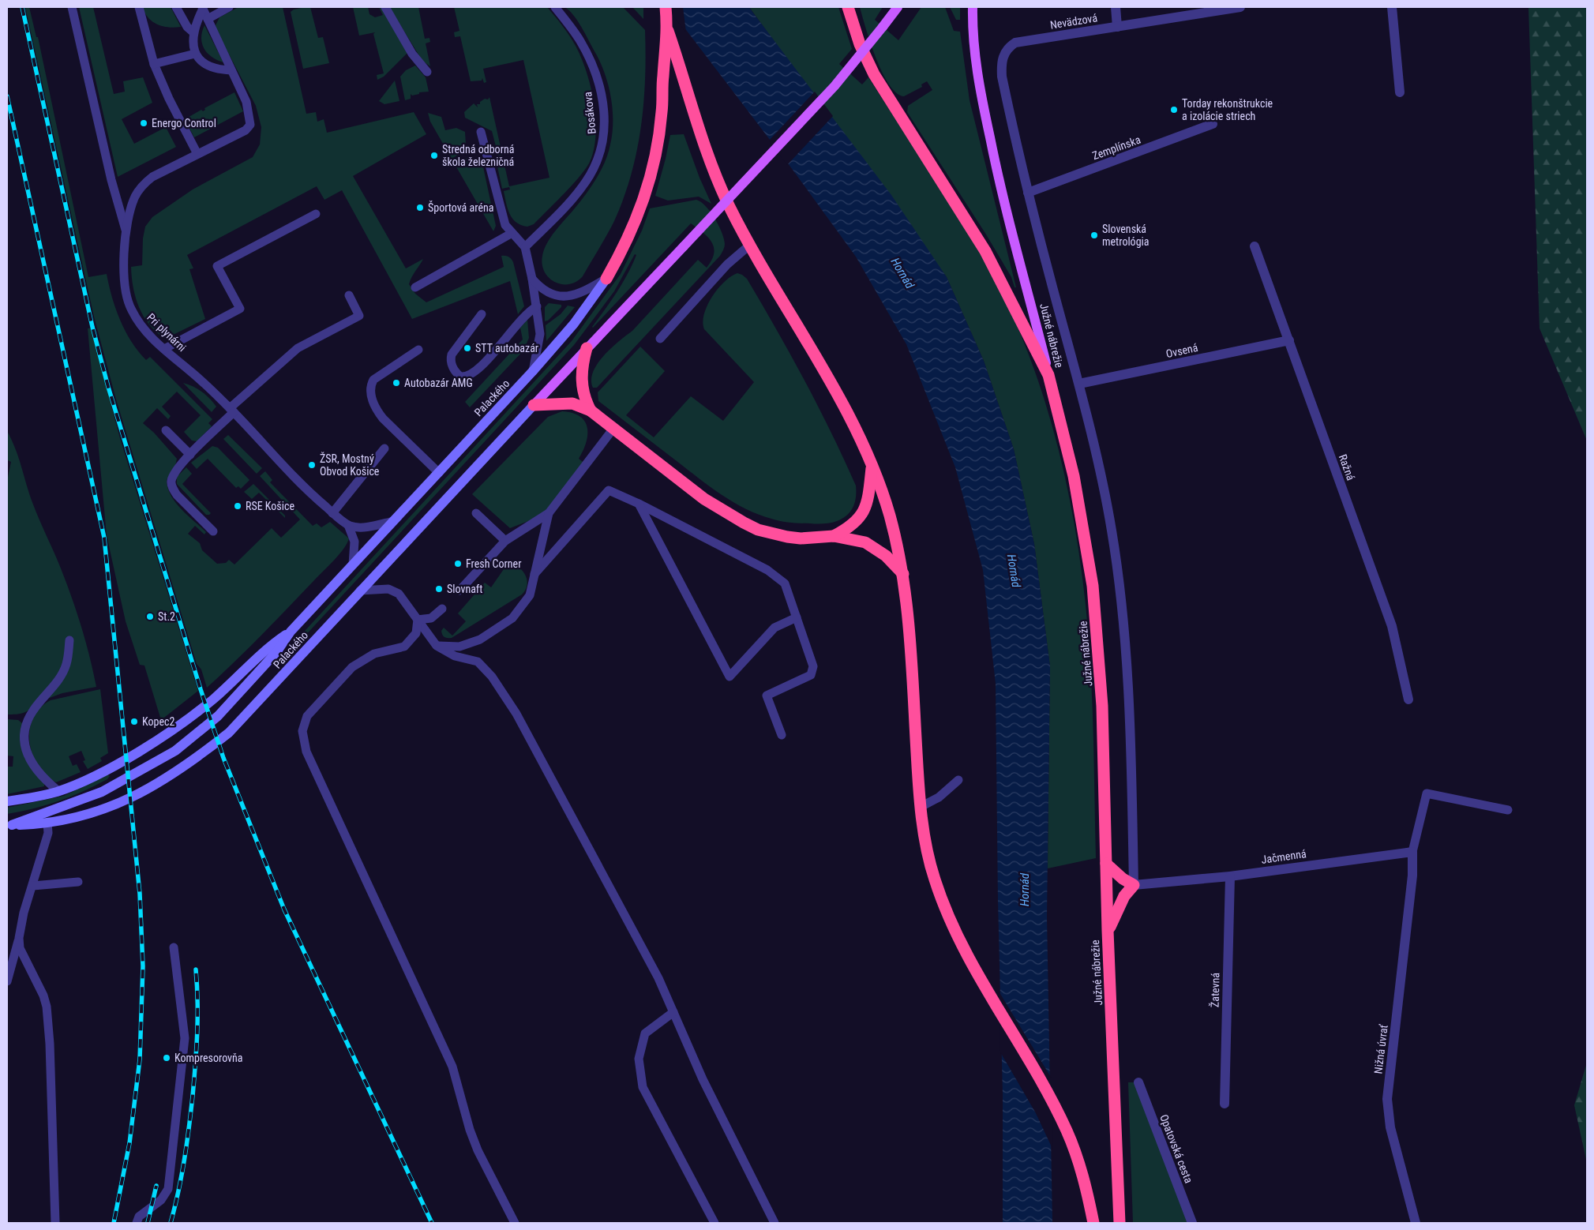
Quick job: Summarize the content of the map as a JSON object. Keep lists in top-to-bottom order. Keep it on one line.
{"streets":{"highway":["Južné nábrežie"],"street":["Nevädzová","Zemplínska","Ovsená","Palackého","Ražná","Jačmenná","Žatevná","Nižná úvrať","Opatovská cesta"],"lane":["Bosákova","Pri plynárni"]},"crossings":[["Nevädzová","Južné nábrežie"],["Zemplínska","Južné nábrežie"],["Južné nábrežie","Ovsená"],["Južné nábrežie","Jačmenná"],["Ovsená","Ražná"],["Jačmenná","Žatevná"],["Jačmenná","Nižná úvrať"]],"water":["Hornád"],"places":["Torday rekonštrukcie a izolácie striech","Energo Control","Stredná odborná škola železničná","Športová aréna","Slovenská metrológia","STT autobazár","Autobazár AMG","ŽSR, Mostný Obvod Košice","RSE Košice","Fresh Corner","Slovnaft","St.2","Kopec2","Kompresorovňa"]}
